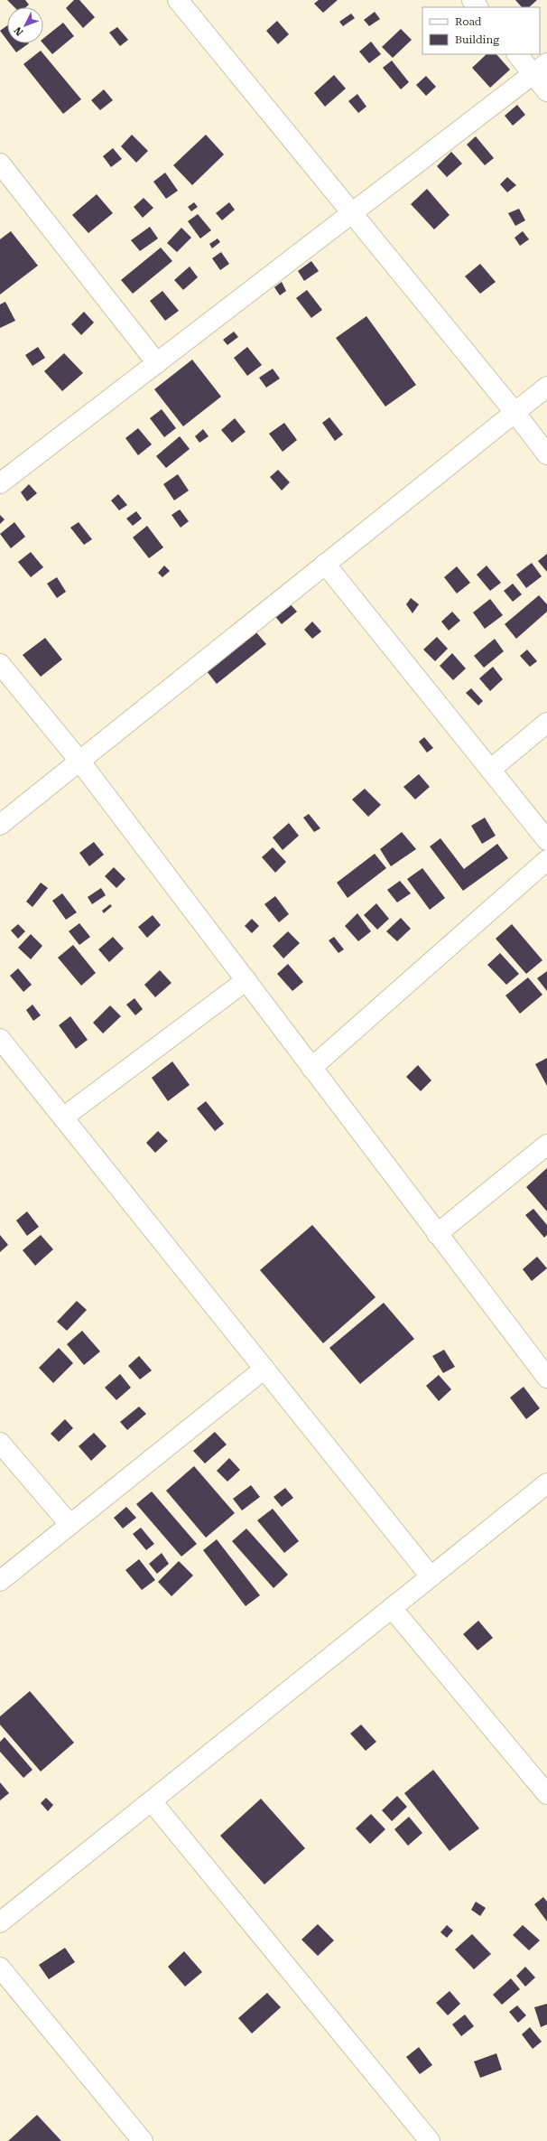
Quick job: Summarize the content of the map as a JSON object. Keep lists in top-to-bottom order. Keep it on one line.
{"legend":["Road","Building"],"north":"bottom left"}
